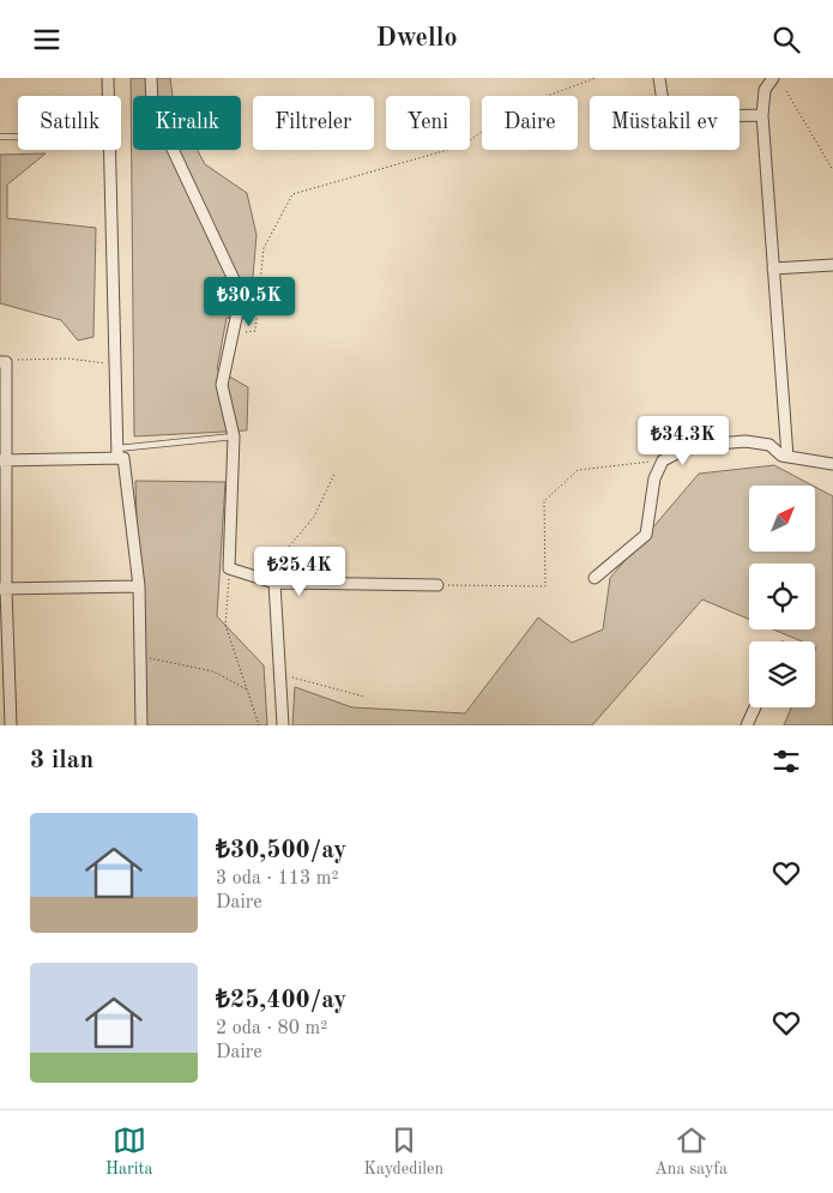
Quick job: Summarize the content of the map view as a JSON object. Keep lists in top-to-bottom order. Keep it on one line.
{"north":"top right","page":{"header":"Dwello","chip":["Satılık","Kiralık","Filtreler","Yeni","Daire","Müstakil ev"],"price":["₺30.5K","₺34.3K","₺25.4K"],"heading":"3 ilan","list":[{"name":"₺30,500/ay","note":"3 oda · 113 m² · Daire"},{"name":"₺25,400/ay","note":"2 oda · 80 m² · Daire"}],"tabs":["Harita","Kaydedilen","Ana sayfa"]}}
